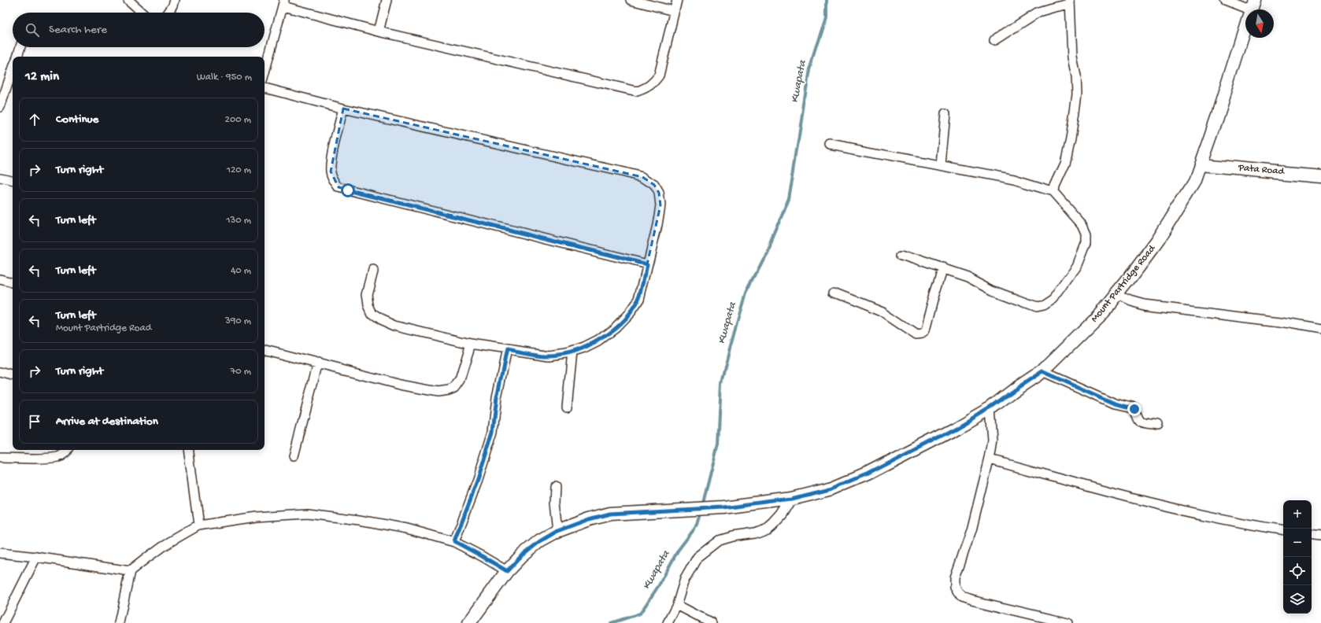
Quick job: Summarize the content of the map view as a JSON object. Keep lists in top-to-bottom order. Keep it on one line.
{"streets":{"street":["Pata Road","Mount Partridge Road"]},"crossings":[["Pata Road","Mount Partridge Road"]],"water":["Kwapata"],"north":"bottom","page":{"search":"Search here","heading":["12 min","Walk · 950 m"],"list":[["Continue","200 m"],["Turn right","120 m"],["Turn left","130 m"],["Turn left","40 m"],["Turn left","Mount Partridge Road","390 m"],["Turn right","70 m"],"Arrive at destination"],"map_buttons":["+","−"]}}
